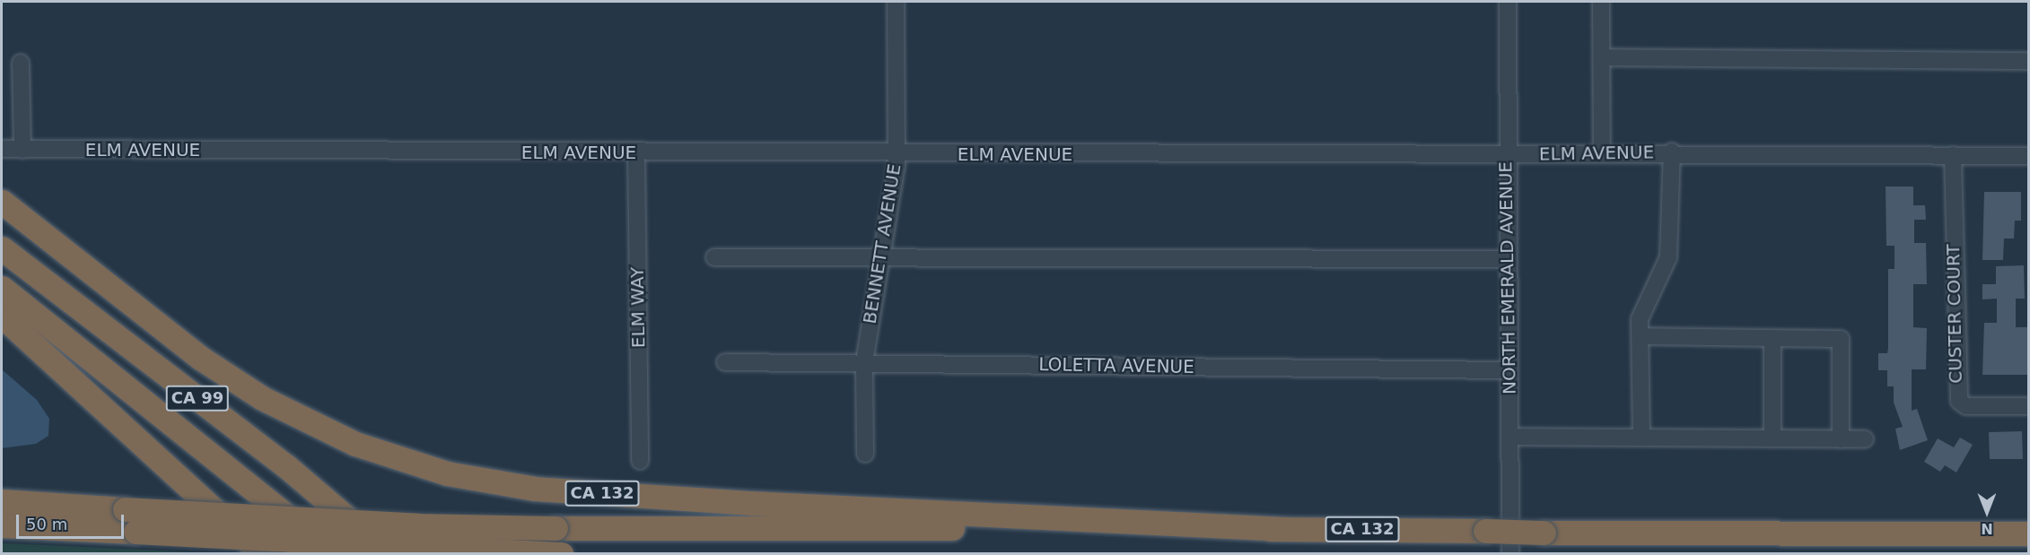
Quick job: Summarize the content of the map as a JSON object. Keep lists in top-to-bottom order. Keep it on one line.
{"streets":{"highway":["CA 99","CA 132"],"street":["ELM AVENUE","BENNETT AVENUE","NORTH EMERALD AVENUE","ELM WAY","CUSTER COURT","LOLETTA AVENUE"]},"crossings":[["ELM AVENUE","BENNETT AVENUE"],["ELM AVENUE","NORTH EMERALD AVENUE"],["ELM AVENUE","ELM WAY"],["ELM AVENUE","CUSTER COURT"],["BENNETT AVENUE","LOLETTA AVENUE"],["NORTH EMERALD AVENUE","LOLETTA AVENUE"]],"scale_bar":"50 m","north":"bottom"}
